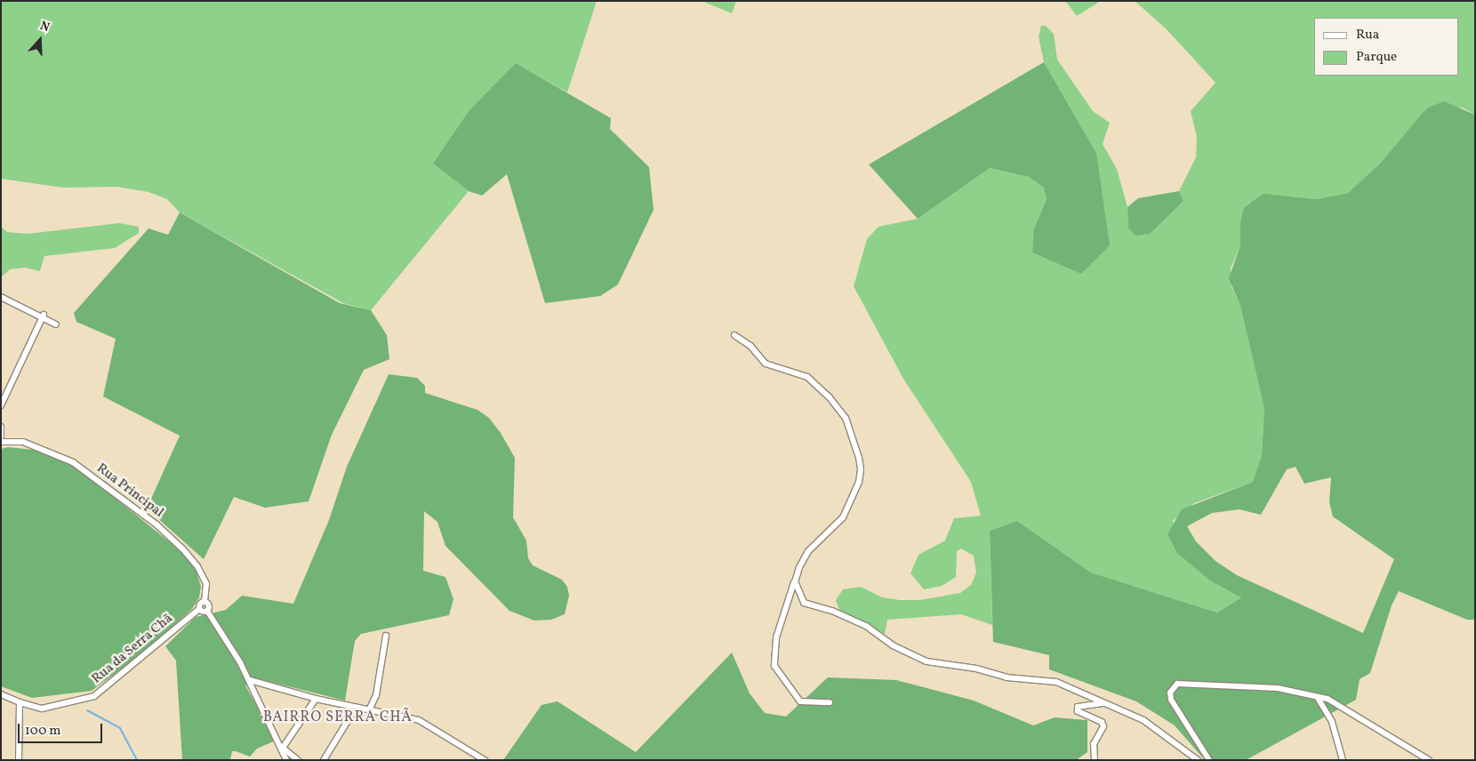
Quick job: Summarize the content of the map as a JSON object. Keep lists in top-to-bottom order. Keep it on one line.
{"streets":{"street":["Rua Principal","Rua da Serra Chã"]},"crossings":[["Rua Principal","Rua da Serra Chã"]],"districts":["BAIRRO SERRA CHÃ"],"legend":["Rua","Parque"],"scale_bar":"100 m","north":"top"}
